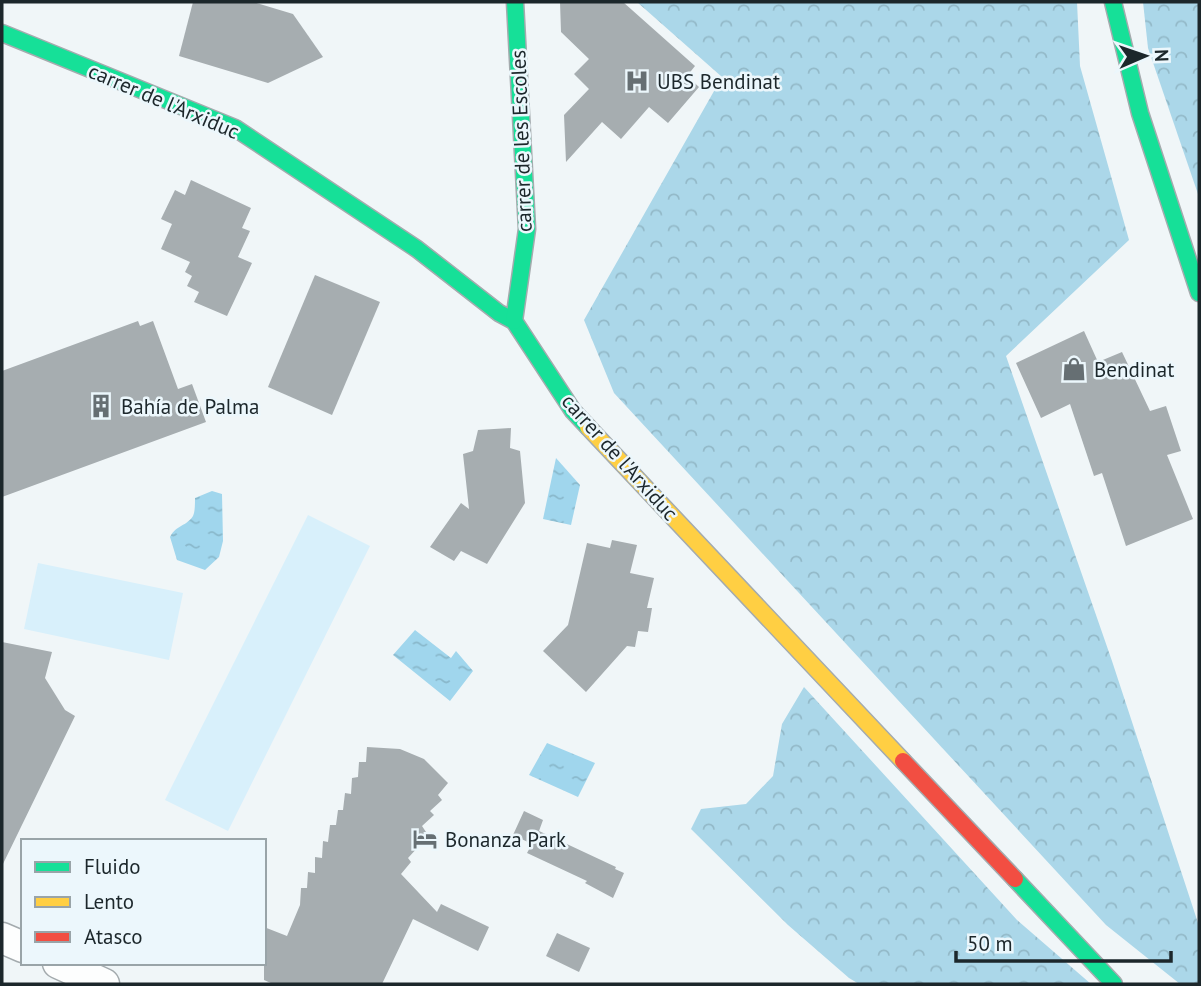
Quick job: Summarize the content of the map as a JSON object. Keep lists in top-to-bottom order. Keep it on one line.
{"streets":{"street":["carrer de l'Arxiduc","carrer de les Escoles"]},"crossings":[["carrer de l'Arxiduc","carrer de les Escoles"]],"places":{"hospital":["UBS Bendinat"],"shop":["Bendinat"],"building":["Bahía de Palma"],"hotel":["Bonanza Park"]},"legend":["Fluido","Lento","Atasco"],"scale_bar":"50 m","north":"right"}
